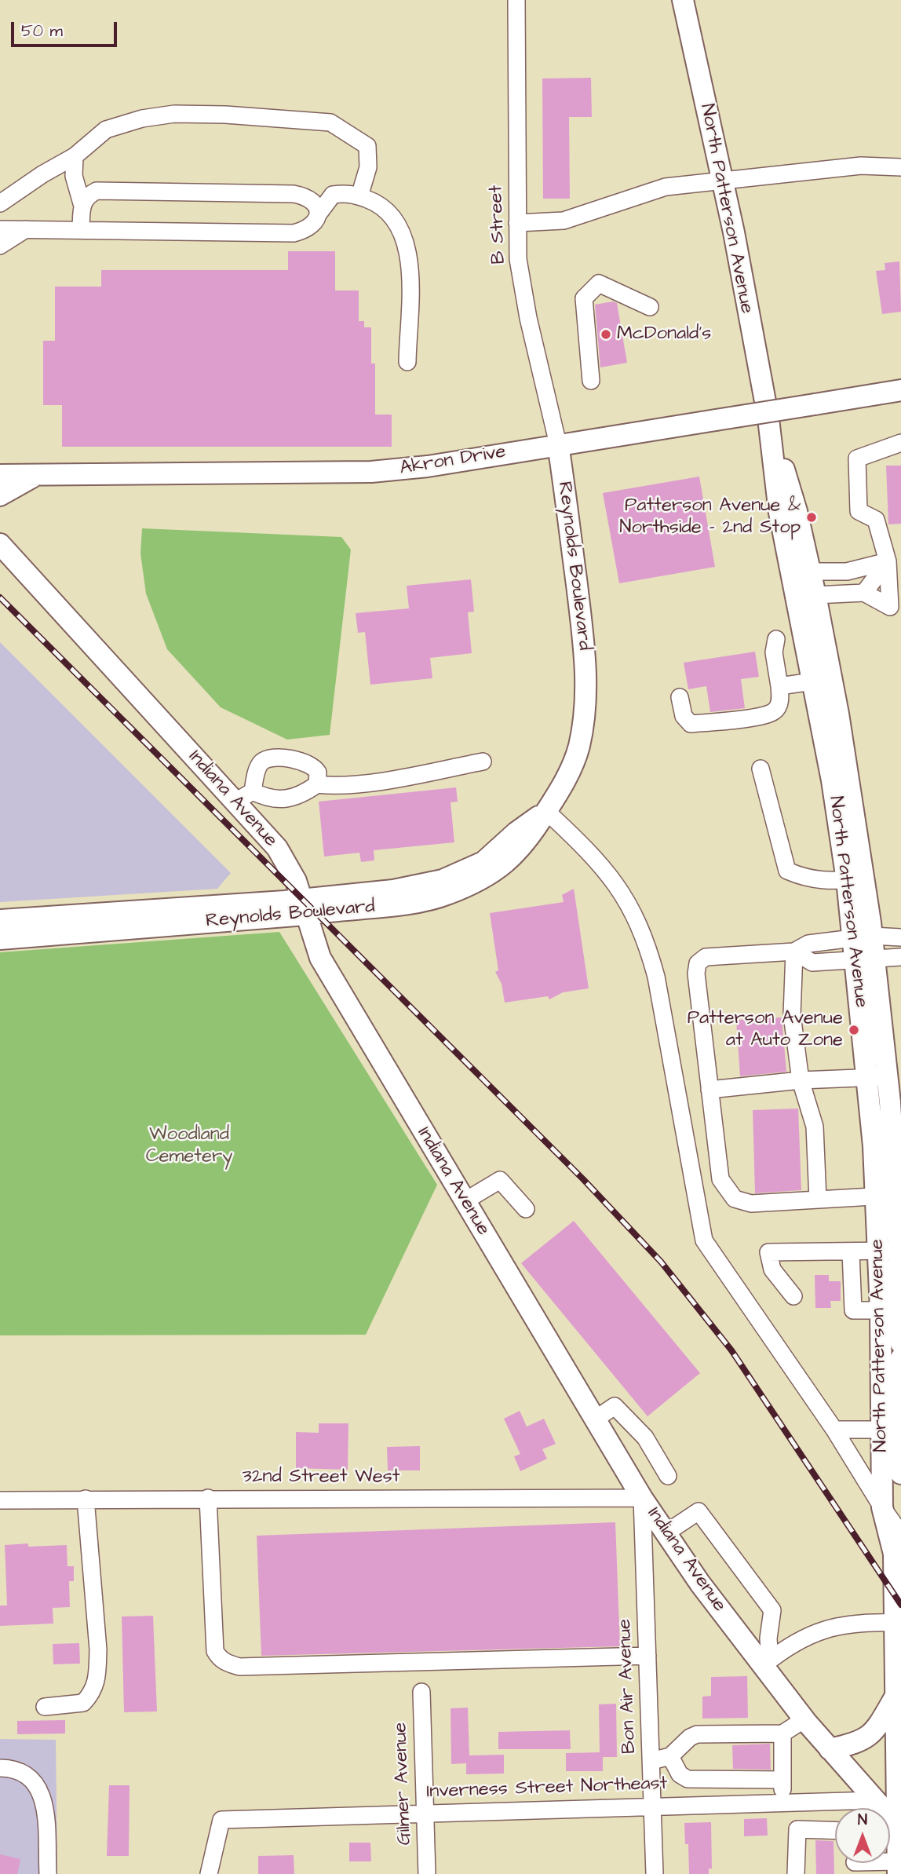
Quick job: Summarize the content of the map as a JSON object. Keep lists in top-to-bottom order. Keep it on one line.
{"streets":{"main road":["North Patterson Avenue","Akron Drive","Reynolds Boulevard","Indiana Avenue"],"street":["B Street","32nd Street West","Bon Air Avenue","Gilmer Avenue","Inverness Street Northeast"]},"crossings":[["North Patterson Avenue","Indiana Avenue"],["B Street","Akron Drive"],["B Street","Reynolds Boulevard"],["Akron Drive","Reynolds Boulevard"],["Reynolds Boulevard","Indiana Avenue"],["Indiana Avenue","32nd Street West"],["Indiana Avenue","Bon Air Avenue"],["Indiana Avenue","Inverness Street Northeast"],["32nd Street West","Bon Air Avenue"],["Bon Air Avenue","Inverness Street Northeast"],["Gilmer Avenue","Inverness Street Northeast"]],"parks":["Woodland Cemetery"],"places":["McDonald's","Patterson Avenue & Northside - 2nd Stop","Patterson Avenue at Auto Zone"],"scale_bar":"50 m","north":"top"}
